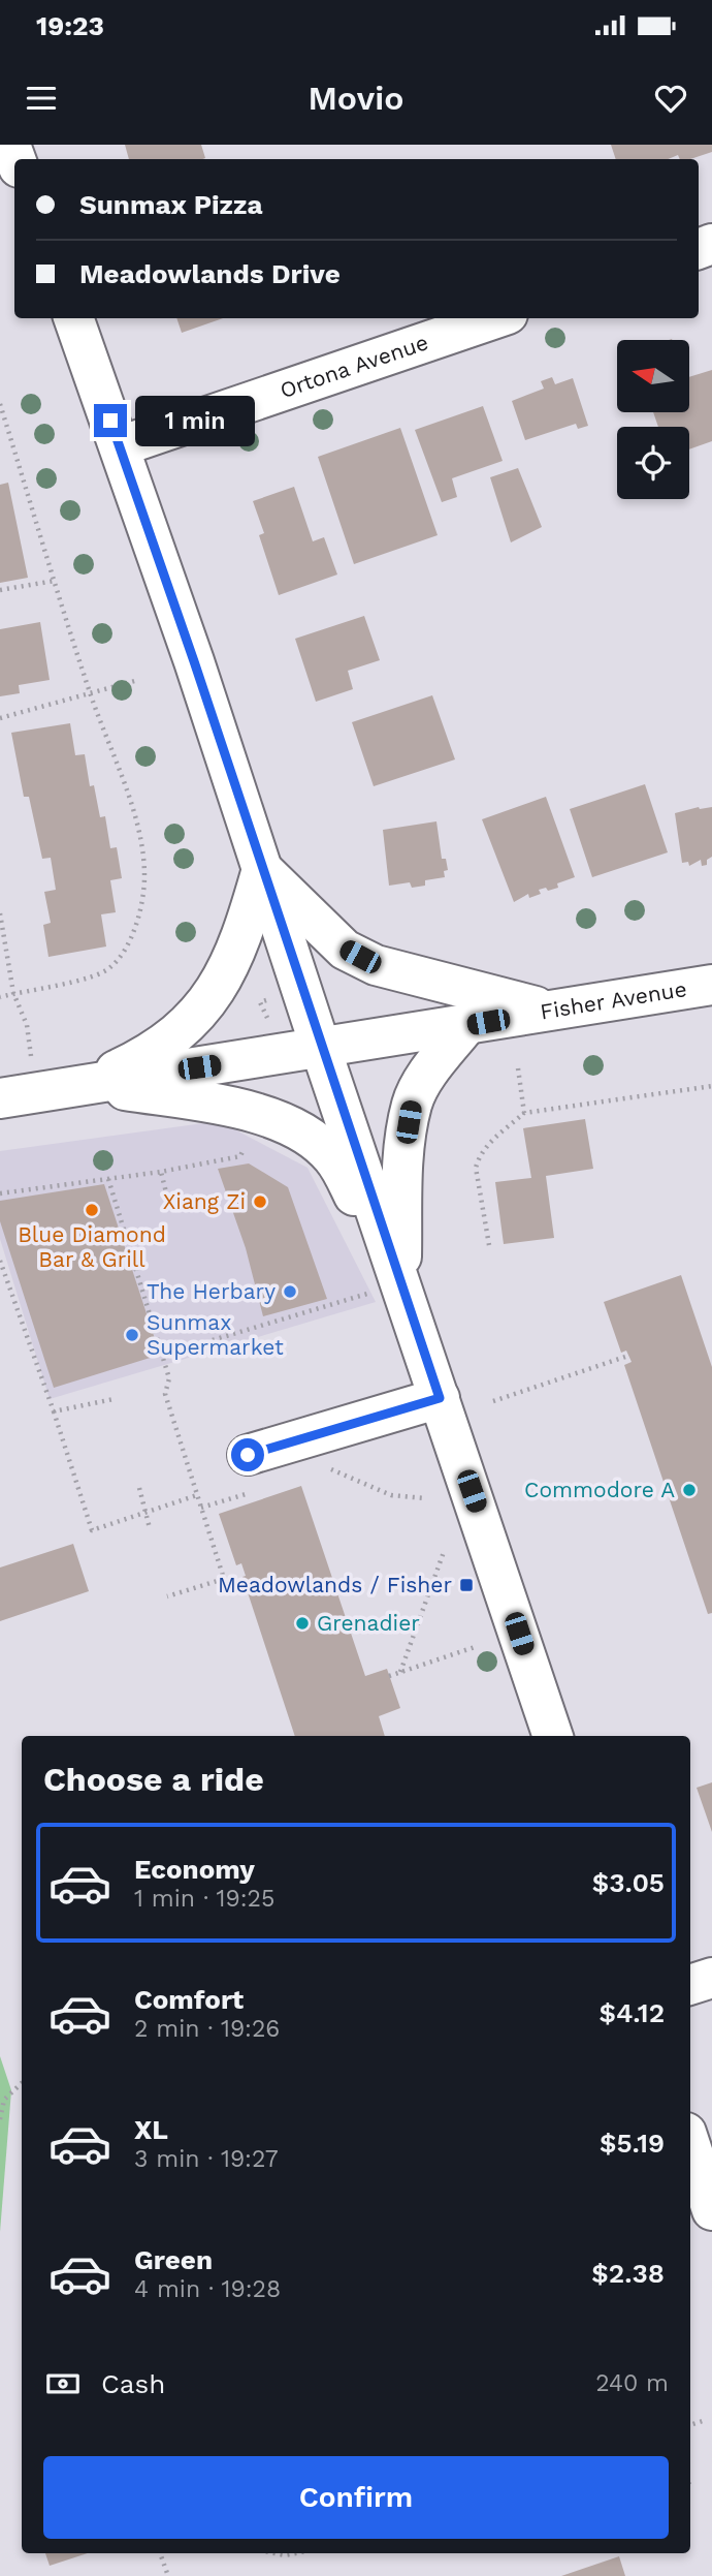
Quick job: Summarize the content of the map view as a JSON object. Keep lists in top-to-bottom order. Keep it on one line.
{"streets":{"main road":["Ortona Avenue","Fisher Avenue"]},"places":{"other":["Xiang Zi","Blue Diamond Bar & Grill","The Herbary","Sunmax Supermarket","Commodore A","Grenadier"],"transit":["Meadowlands / Fisher"]},"north":"left","page":{"status":"19:23","header":"Movio","banner":["Sunmax Pizza","Meadowlands Drive"],"bubble":"1 min","heading":"Choose a ride","list":[{"name":"Economy","note":"1 min · 19:25","value":"$3.05"},{"name":"Comfort","note":"2 min · 19:26","value":"$4.12"},{"name":"XL","note":"3 min · 19:27","value":"$5.19"},{"name":"Green","note":"4 min · 19:28","value":"$2.38"}],"pay":["Cash","240 m"],"buttons":"Confirm"}}
